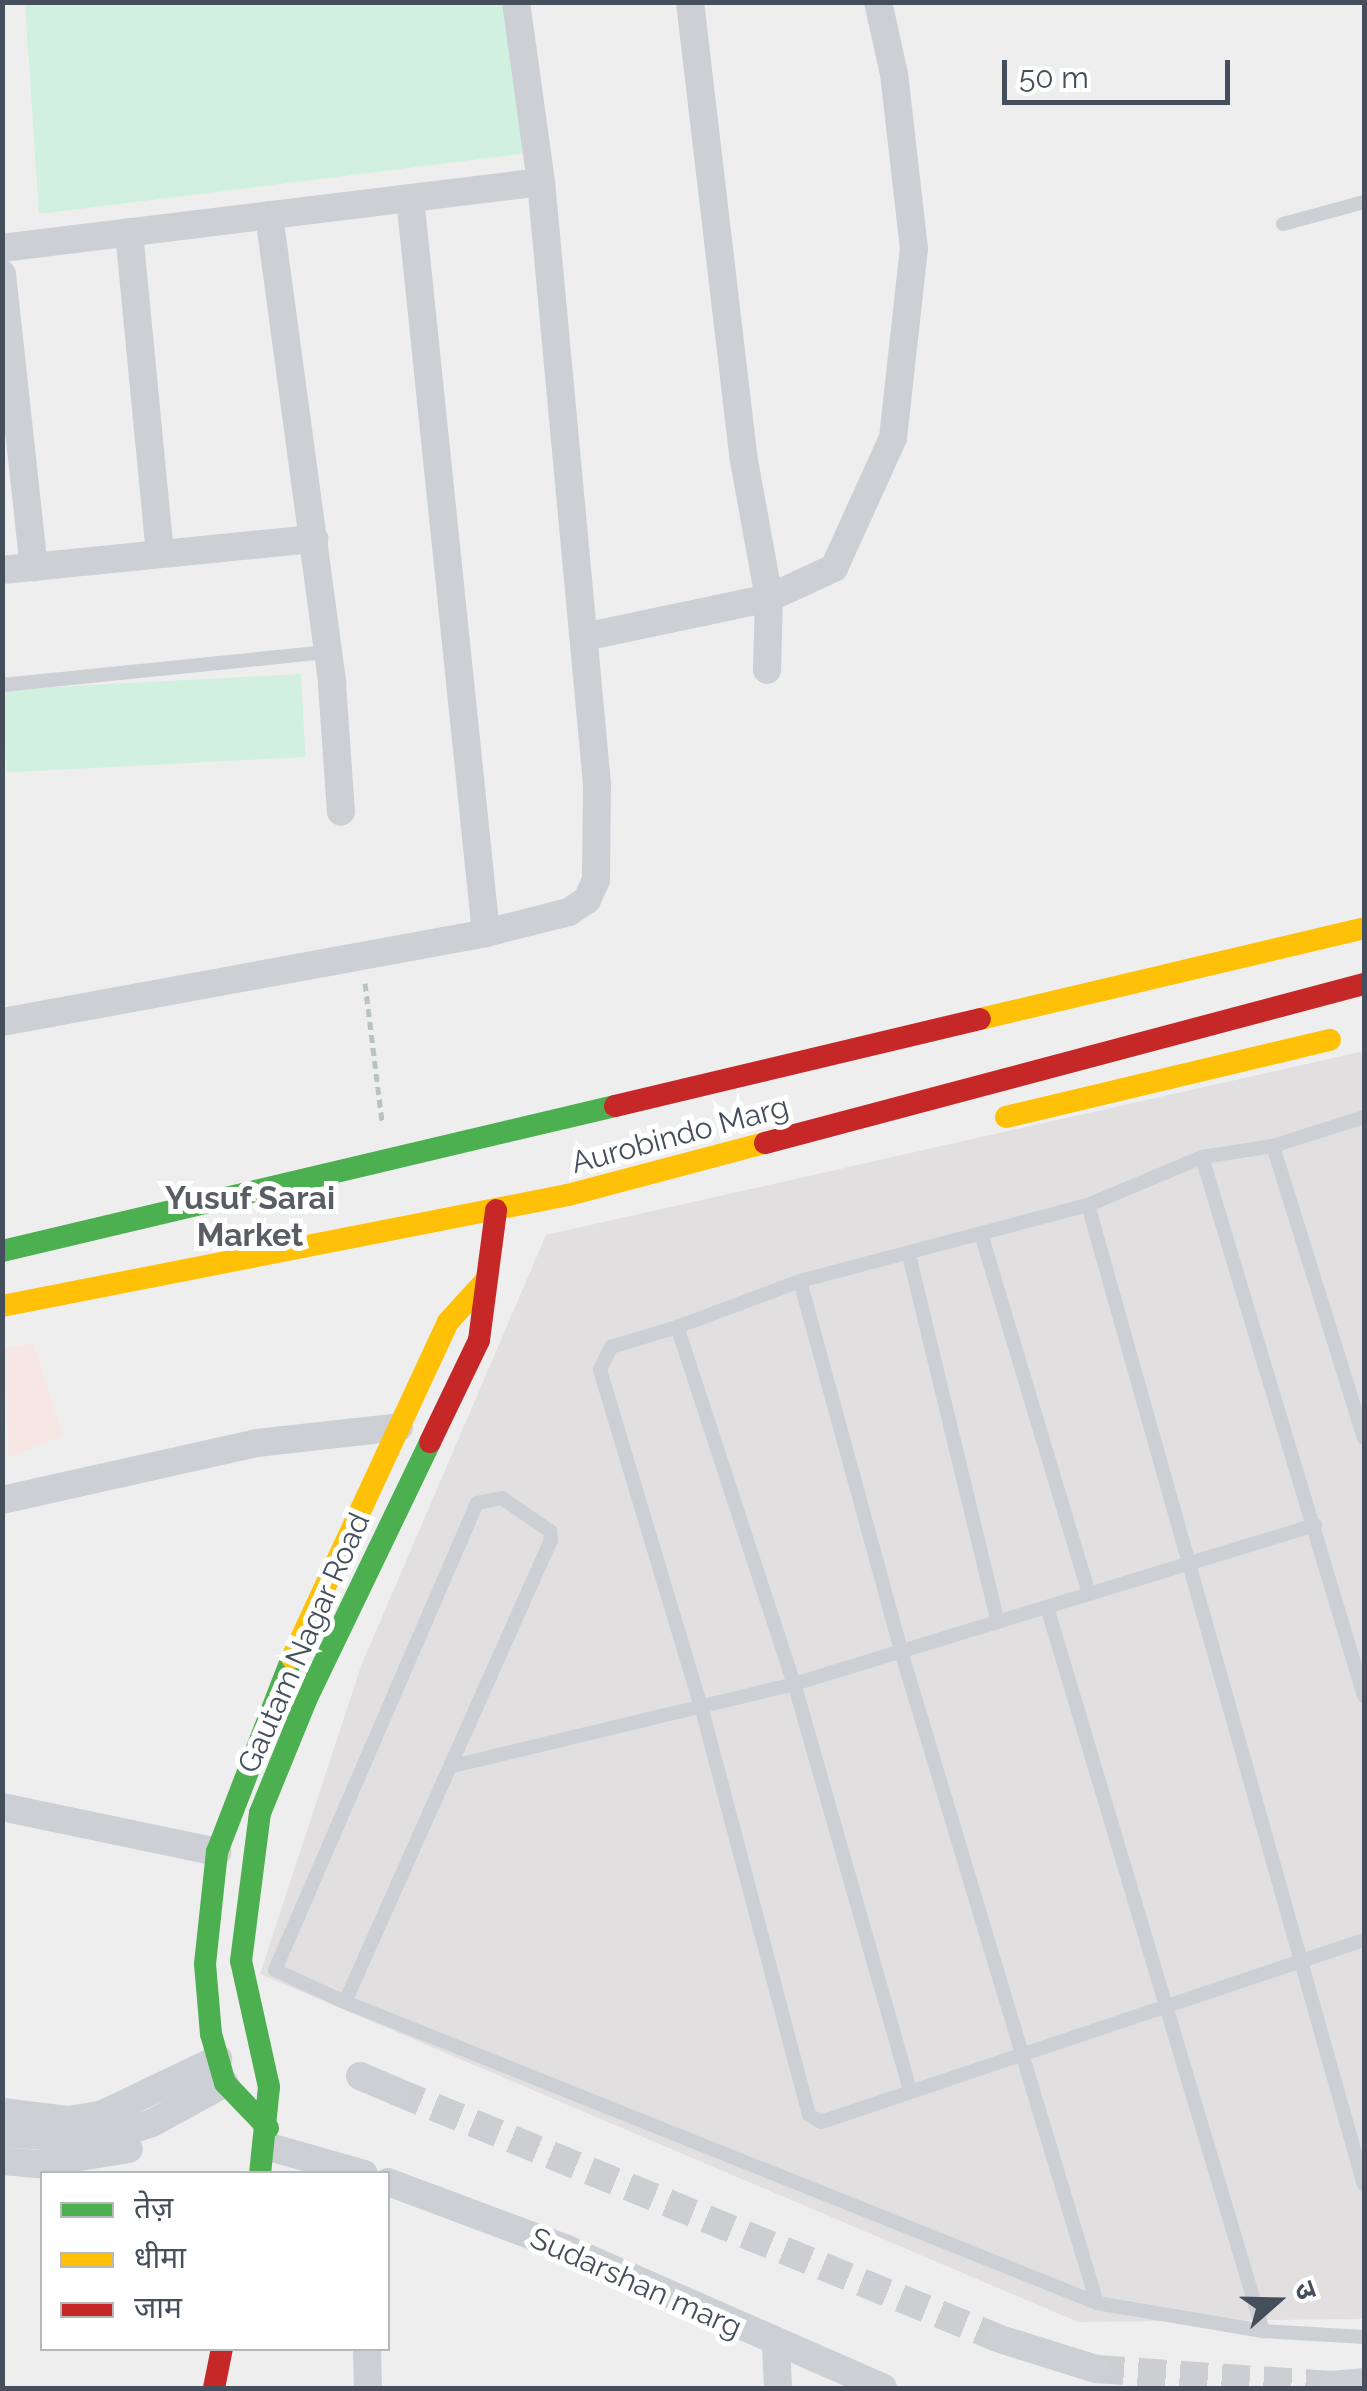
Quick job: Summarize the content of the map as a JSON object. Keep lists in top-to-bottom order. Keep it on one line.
{"streets":{"main road":["Aurobindo Marg","Gautam Nagar Road"],"street":["Sudarshan marg"]},"crossings":[["Aurobindo Marg","Gautam Nagar Road"]],"districts":["Yusuf Sarai Market"],"legend":["तेज़","धीमा","जाम"],"scale_bar":"50 m","north":"right"}
